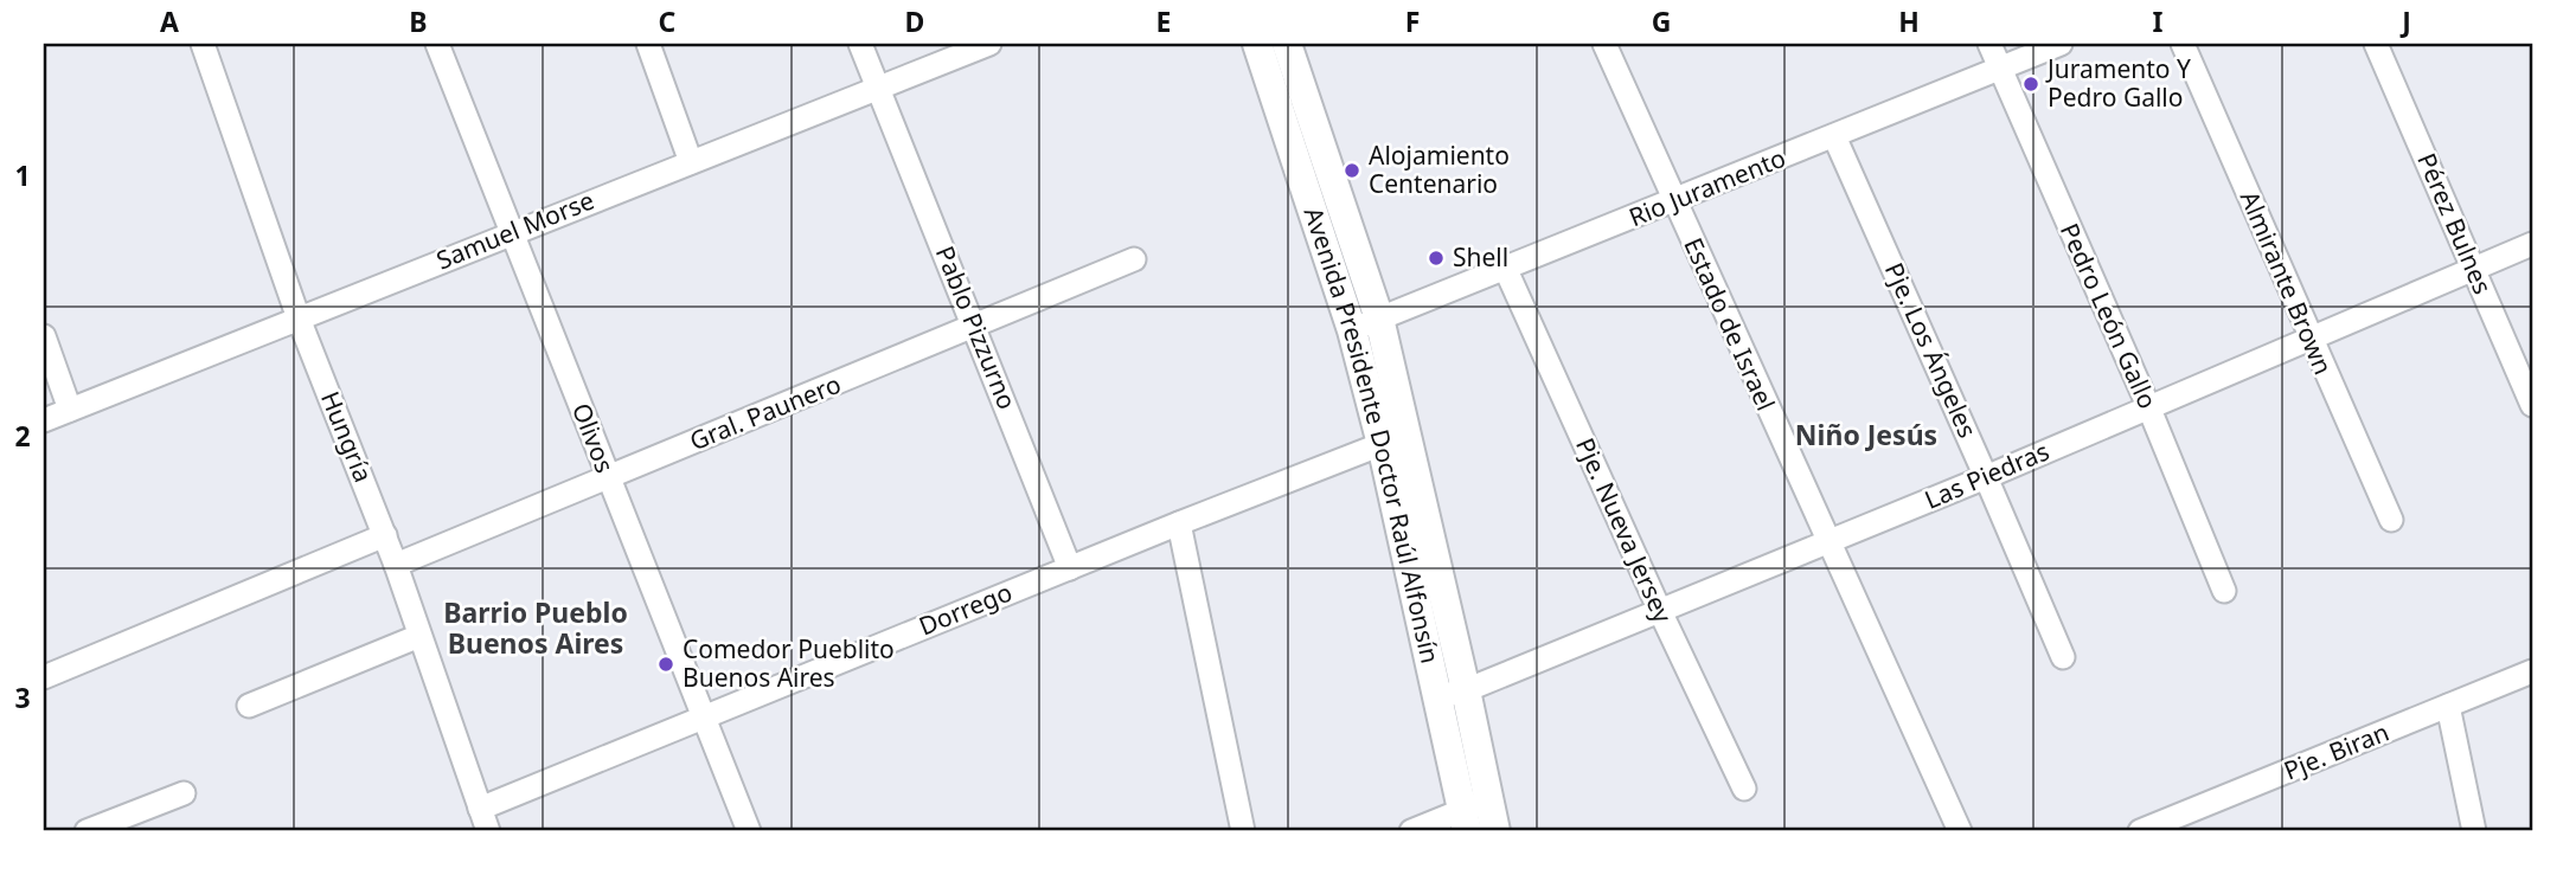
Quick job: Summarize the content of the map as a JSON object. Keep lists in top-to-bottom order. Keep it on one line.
{"streets":{"main road":["Avenida Presidente Doctor Raúl Alfonsín"],"street":["Rio Juramento","Pérez Bulnes","Samuel Morse","Almirante Brown","Pedro León Gallo","Estado de Israel","Pablo Pizzurno","Pje. Los Ángeles","Gral. Paunero","Hungría","Olivos","Las Piedras","Pje. Nueva Jersey","Dorrego","Pje. Biran"]},"crossings":[["Rio Juramento","Pedro León Gallo"],["Rio Juramento","Estado de Israel"],["Rio Juramento","Pje. Los Ángeles"],["Rio Juramento","Avenida Presidente Doctor Raúl Alfonsín"],["Rio Juramento","Pje. Nueva Jersey"],["Pérez Bulnes","Las Piedras"],["Samuel Morse","Pablo Pizzurno"],["Samuel Morse","Hungría"],["Samuel Morse","Olivos"],["Almirante Brown","Las Piedras"],["Pedro León Gallo","Las Piedras"],["Estado de Israel","Las Piedras"],["Pablo Pizzurno","Gral. Paunero"],["Pablo Pizzurno","Dorrego"],["Pje. Los Ángeles","Las Piedras"],["Gral. Paunero","Hungría"],["Gral. Paunero","Olivos"],["Avenida Presidente Doctor Raúl Alfonsín","Las Piedras"],["Avenida Presidente Doctor Raúl Alfonsín","Dorrego"],["Hungría","Dorrego"],["Olivos","Dorrego"],["Las Piedras","Pje. Nueva Jersey"]],"districts":["Niño Jesús","Barrio Pueblo Buenos Aires"],"places":["Juramento Y Pedro Gallo","Alojamiento Centenario","Shell","Comedor Pueblito Buenos Aires"],"grid":{"columns":["A","B","C","D","E","F","G","H","I","J"],"rows":["1","2","3"]}}
